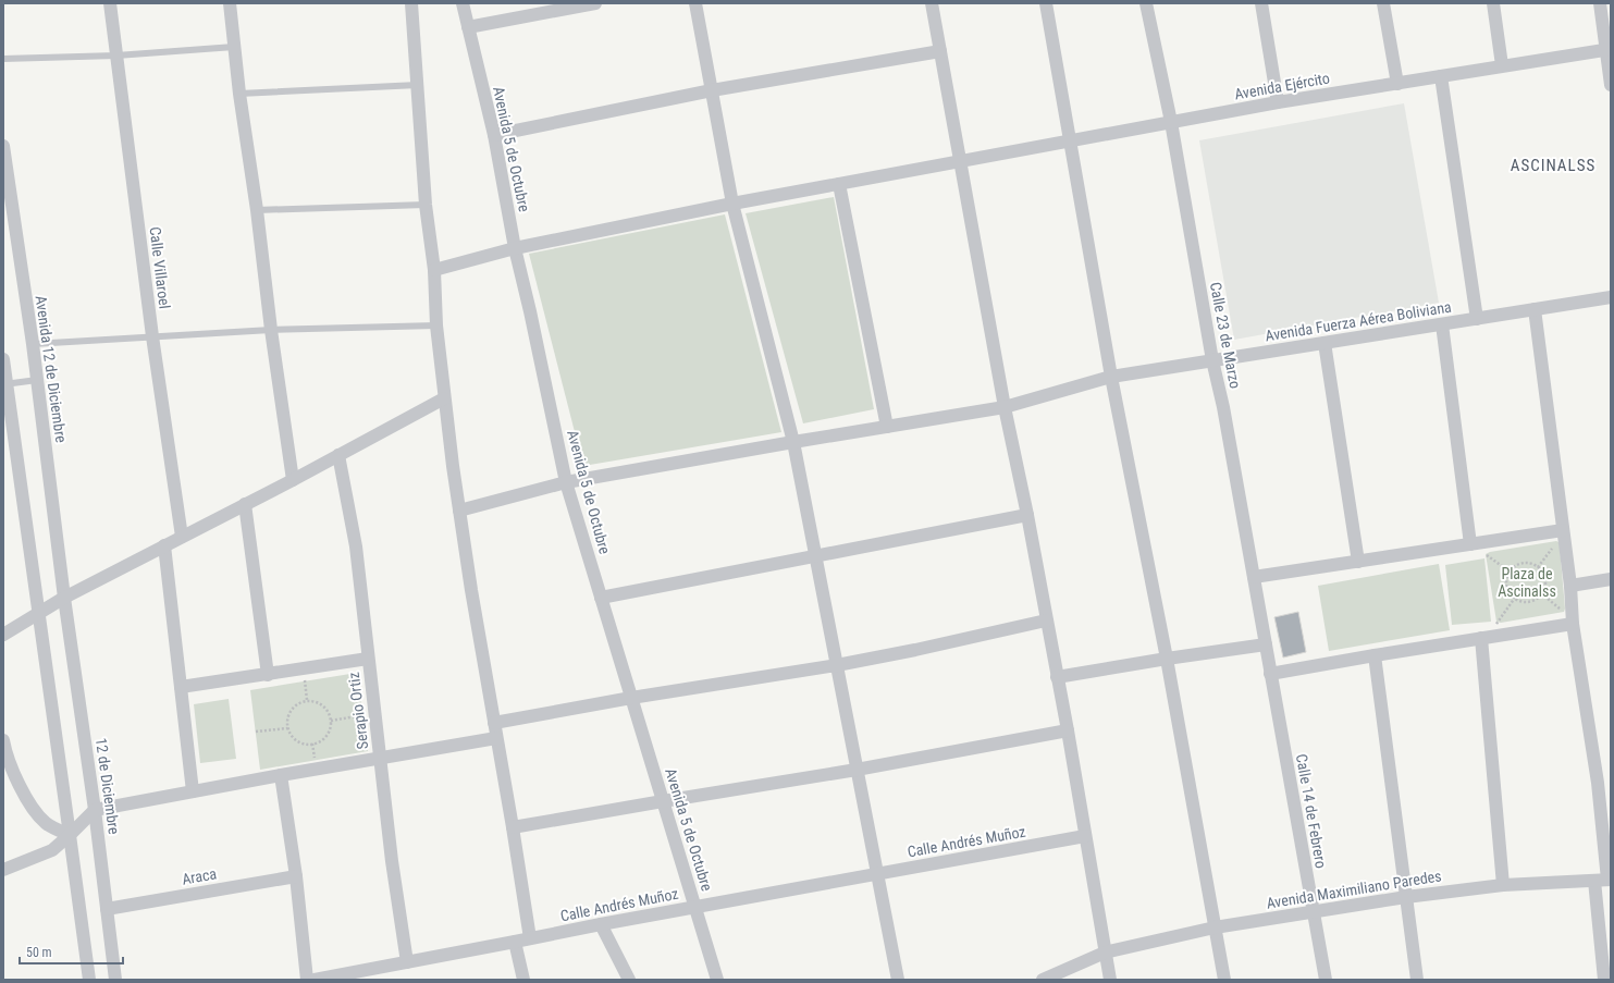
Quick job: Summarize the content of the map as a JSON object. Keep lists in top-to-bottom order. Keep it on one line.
{"streets":{"street":["Avenida Ejército","Avenida 5 de Octubre","Calle Villaroel","Avenida Fuerza Aérea Boliviana","Calle 23 de Marzo","Avenida 12 de Diciembre","Serapio Ortiz","12 de Diciembre","Calle 14 de Febrero","Calle Andrés Muñoz","Araca","Avenida Maximiliano Paredes"]},"crossings":[["Avenida Ejército","Avenida 5 de Octubre"],["Avenida Ejército","Calle 23 de Marzo"],["Avenida 5 de Octubre","Avenida Fuerza Aérea Boliviana"],["Avenida 5 de Octubre","Calle Andrés Muñoz"],["Avenida Fuerza Aérea Boliviana","Calle 23 de Marzo"],["Calle 23 de Marzo","Calle 14 de Febrero"],["Avenida 12 de Diciembre","12 de Diciembre"],["Serapio Ortiz","Calle Andrés Muñoz"],["12 de Diciembre","Araca"],["Calle 14 de Febrero","Avenida Maximiliano Paredes"]],"districts":["ASCINALSS"],"parks":["Plaza de Ascinalss"],"scale_bar":"50 m"}
